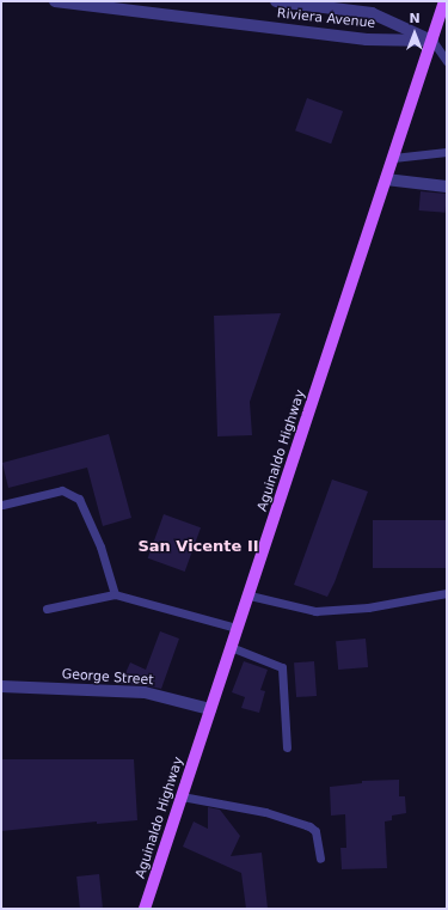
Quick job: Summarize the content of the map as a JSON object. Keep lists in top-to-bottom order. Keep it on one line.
{"streets":{"main road":["Aguinaldo Highway"],"street":["Riviera Avenue","George Street"]},"crossings":[["Riviera Avenue","Aguinaldo Highway"],["Aguinaldo Highway","George Street"]],"districts":["San Vicente II"],"north":"top"}
